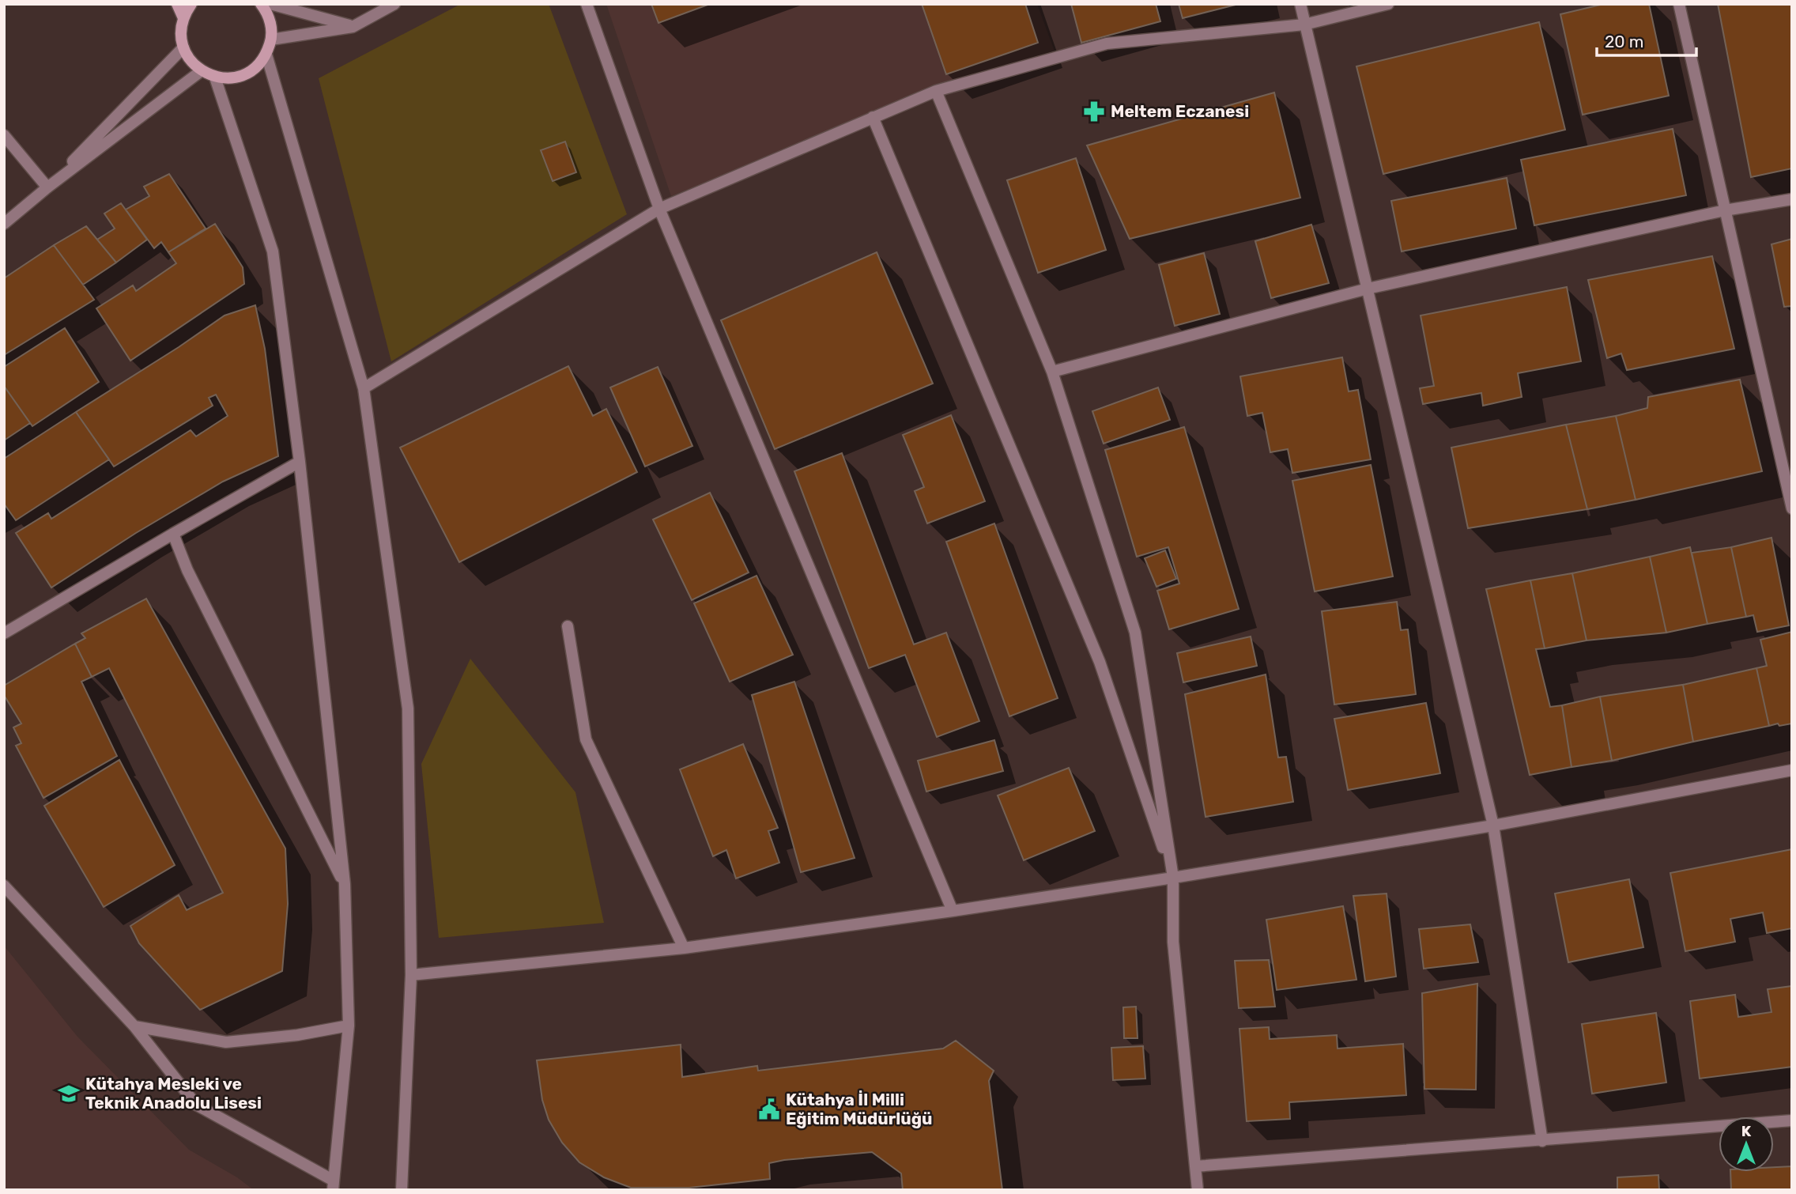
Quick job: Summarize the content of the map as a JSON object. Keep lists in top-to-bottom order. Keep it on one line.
{"places":{"pharmacy":["Meltem Eczanesi"],"school or university":["Kütahya Mesleki ve Teknik Anadolu Lisesi"],"public building":["Kütahya İl Milli Eğitim Müdürlüğü"]},"scale_bar":"20 m","north":"top"}
